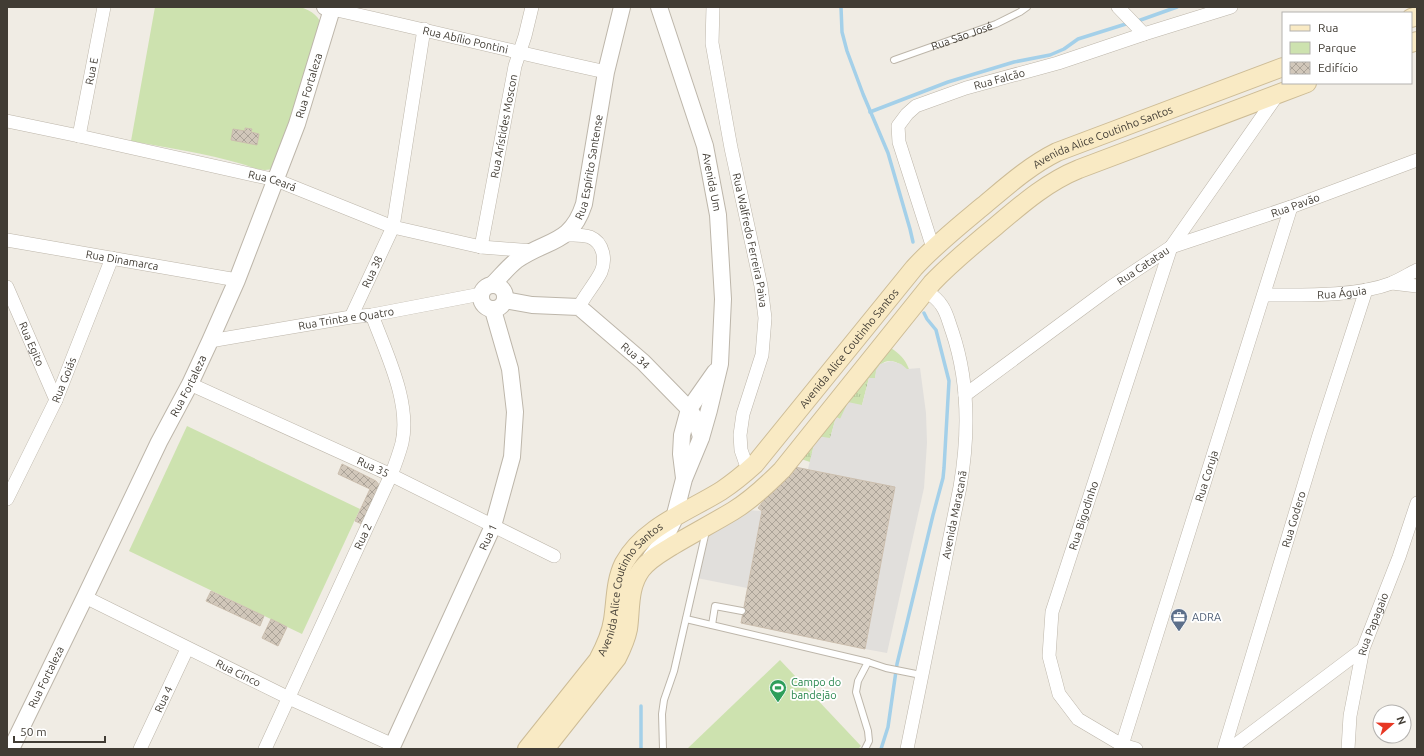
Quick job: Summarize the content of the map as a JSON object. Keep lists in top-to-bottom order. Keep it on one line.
{"streets":{"main road":["Avenida Alice Coutinho Santos"],"street":["Rua Abílio Pontini","Rua E","Rua Falcão","Rua Fortaleza","Rua Arístides Moscon","Rua Espírito Santense","Rua Ceará","Avenida Um","Rua Pavão","Rua Walfredo Ferreira Paiva","Rua Dinamarca","Rua Catatau","Rua 38","Rua Águia","Rua Trinta e Quatro","Rua Egito","Rua 34","Rua Goiás","Rua 35","Rua Coruja","Avenida Maracanã","Rua Bigodinho","Rua Godero","Rua 2","Rua 1","Rua Papagaio","Rua Cinco","Rua 4"],"lane":["Rua São José"]},"crossings":[["Rua Abílio Pontini","Rua Fortaleza"],["Rua Abílio Pontini","Rua Arístides Moscon"],["Rua Abílio Pontini","Rua Espírito Santense"],["Rua E","Rua Ceará"],["Rua Falcão","Avenida Alice Coutinho Santos"],["Rua Fortaleza","Rua Ceará"],["Rua Fortaleza","Rua Dinamarca"],["Rua Fortaleza","Rua Trinta e Quatro"],["Rua Fortaleza","Rua 35"],["Rua Fortaleza","Rua Cinco"],["Rua Arístides Moscon","Rua Ceará"],["Avenida Alice Coutinho Santos","Avenida Um"],["Avenida Alice Coutinho Santos","Rua Walfredo Ferreira Paiva"],["Avenida Alice Coutinho Santos","Rua Catatau"],["Avenida Alice Coutinho Santos","Avenida Maracanã"],["Rua Espírito Santense","Rua Ceará"],["Rua Espírito Santense","Rua Trinta e Quatro"],["Rua Espírito Santense","Rua 1"],["Rua Ceará","Rua 38"],["Avenida Um","Rua 34"],["Rua Pavão","Rua Catatau"],["Rua Pavão","Rua Coruja"],["Rua Pavão","Rua Bigodinho"],["Rua Dinamarca","Rua Goiás"],["Rua Catatau","Avenida Maracanã"],["Rua Catatau","Rua Bigodinho"],["Rua 38","Rua Trinta e Quatro"],["Rua Águia","Rua Coruja"],["Rua Águia","Rua Godero"],["Rua Trinta e Quatro","Rua 2"],["Rua Trinta e Quatro","Rua 1"],["Rua Egito","Rua Goiás"],["Rua 35","Rua 2"],["Rua 35","Rua 1"],["Rua Coruja","Rua Bigodinho"],["Rua 2","Rua Cinco"],["Rua 1","Rua Cinco"],["Rua Cinco","Rua 4"]],"places":{"office":["ADRA"],"sports":["Campo do bandejão"]},"legend":["Rua","Parque","Edifício"],"scale_bar":"50 m","north":"right"}
